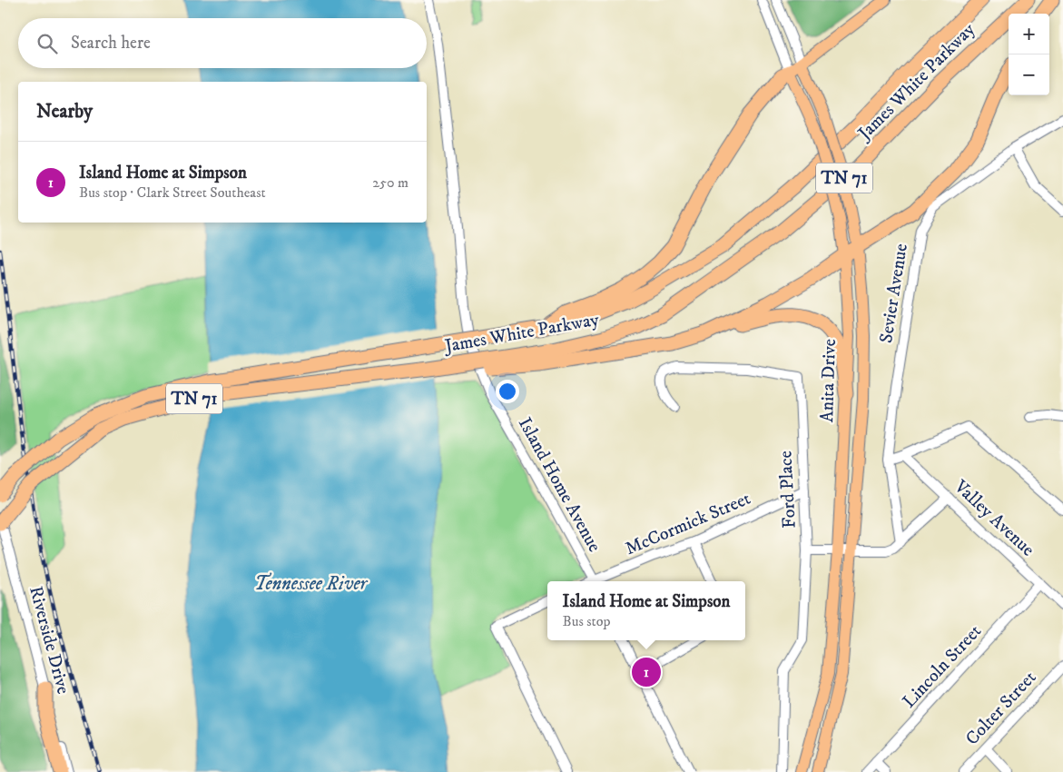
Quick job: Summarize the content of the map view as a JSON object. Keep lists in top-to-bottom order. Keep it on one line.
{"streets":{"highway":["James White Parkway","TN 71"],"main road":["Anita Drive"],"street":["Sevier Avenue","Island Home Avenue","Ford Place","Valley Avenue","McCormick Street","Riverside Drive","Lincoln Street","Colter Street"]},"crossings":[["Ford Place","McCormick Street"],["Valley Avenue","Lincoln Street"]],"water":["Tennessee River"],"page":{"map_buttons":["+","−"],"search":"Search here","heading":"Nearby","list":[{"mark":"1","name":"Island Home at Simpson","note":"Bus stop · Clark Street Southeast","value":"250 m"}],"popup":["Island Home at Simpson","Bus stop"],"pins":"1"}}
